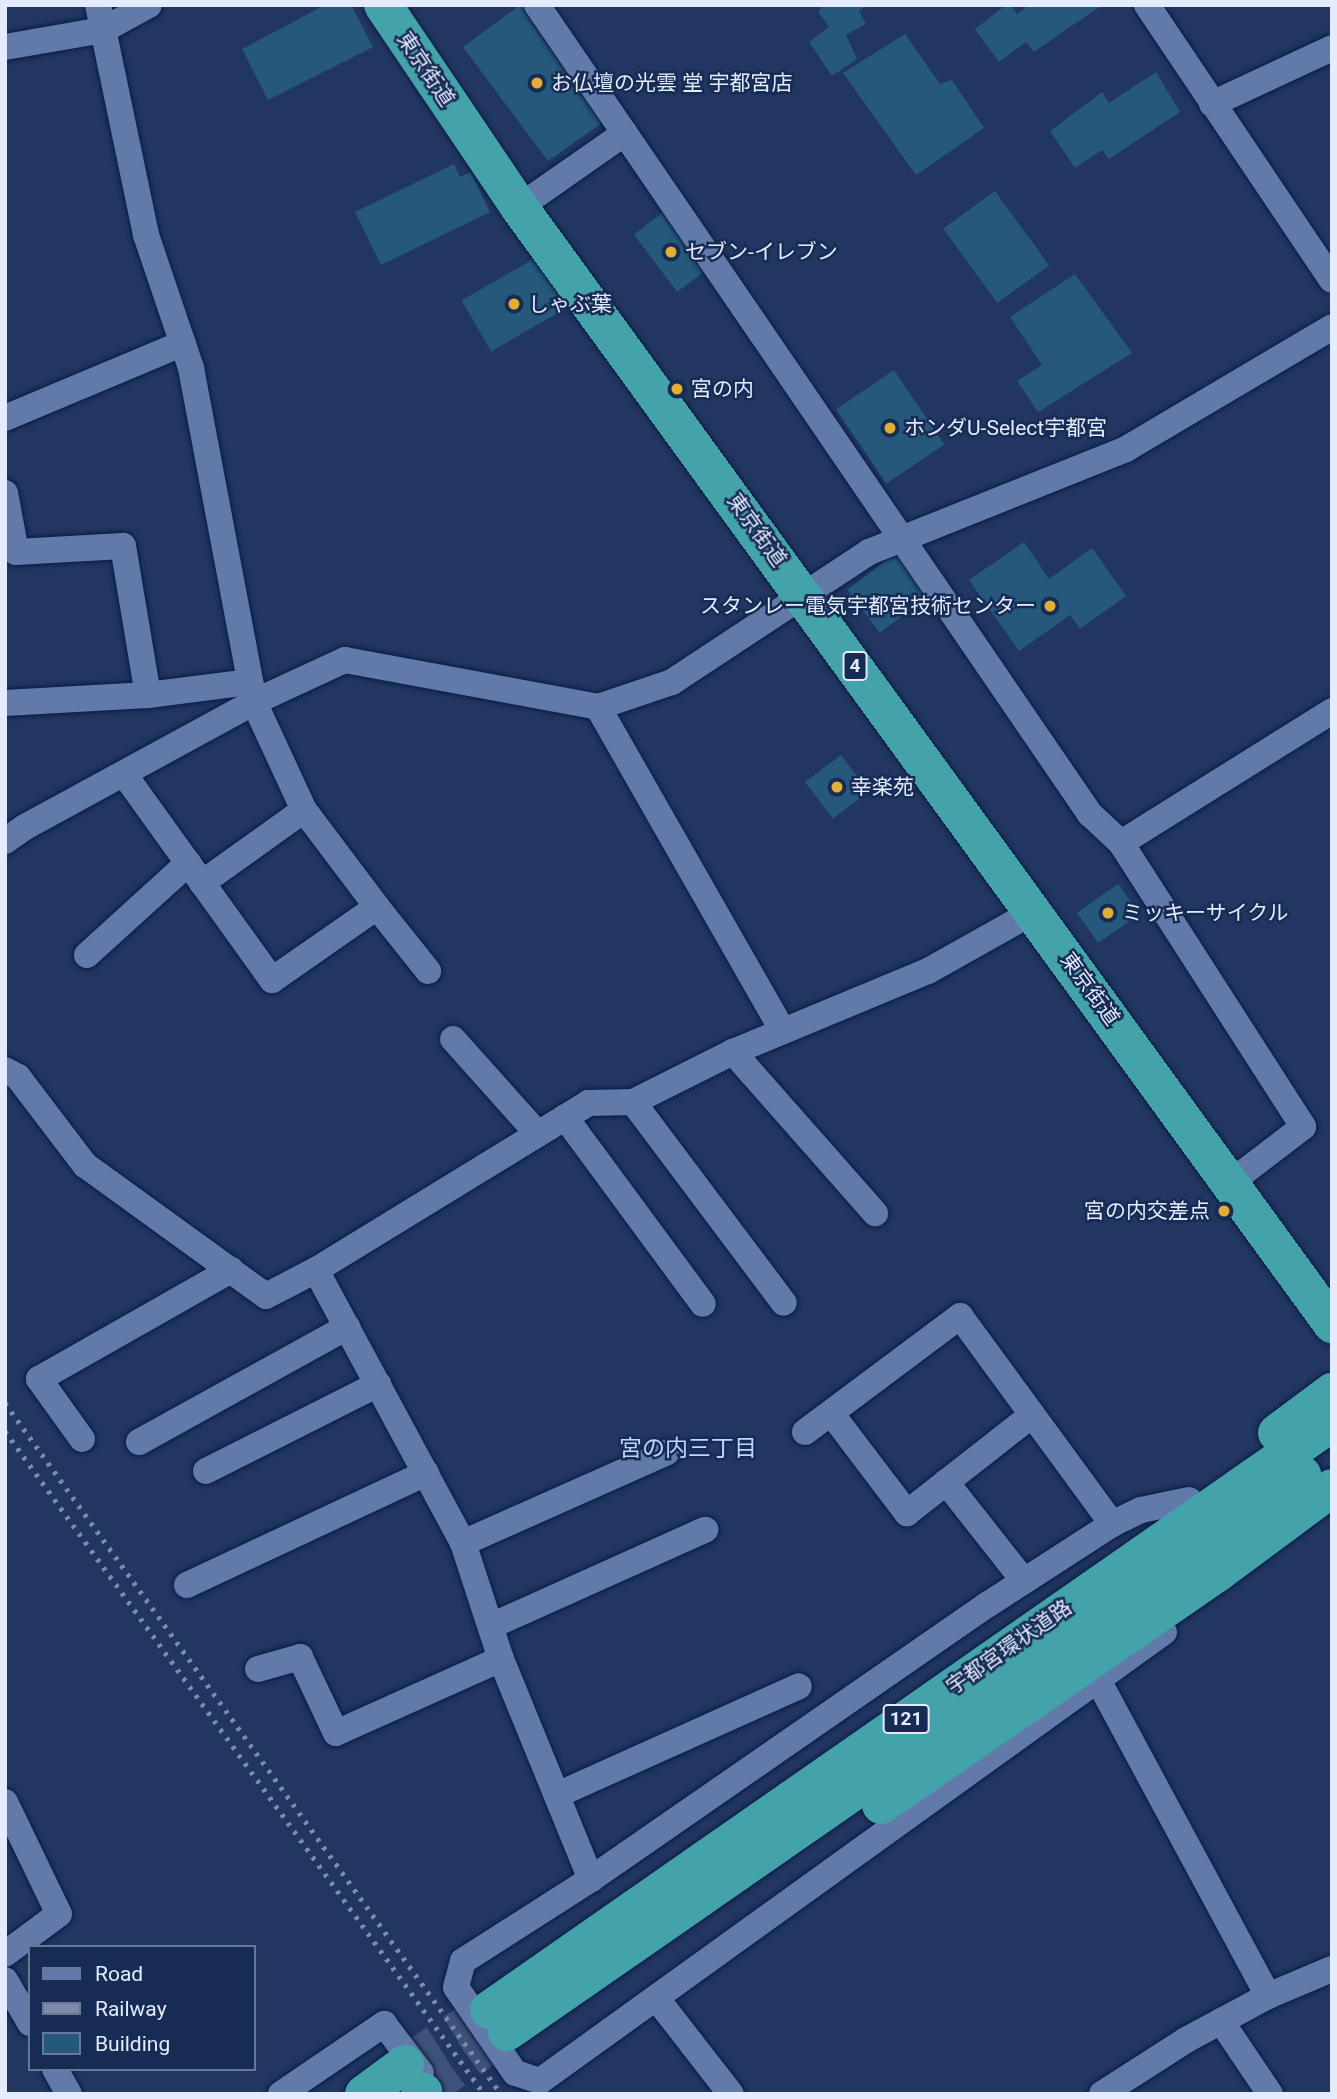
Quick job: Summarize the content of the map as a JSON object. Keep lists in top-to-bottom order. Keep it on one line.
{"streets":{"highway":["東京街道","4","宇都宮環状道路","121"]},"crossings":[["宇都宮環状道路","121"]],"districts":["宮の内三丁目"],"places":["お仏壇の光雲 堂 宇都宮店","セブン-イレブン","しゃぶ葉","宮の内","ホンダU-Select宇都宮","スタンレー電気宇都宮技術センター","幸楽苑","ミッキーサイクル","宮の内交差点"],"legend":["Road","Railway","Building"]}
